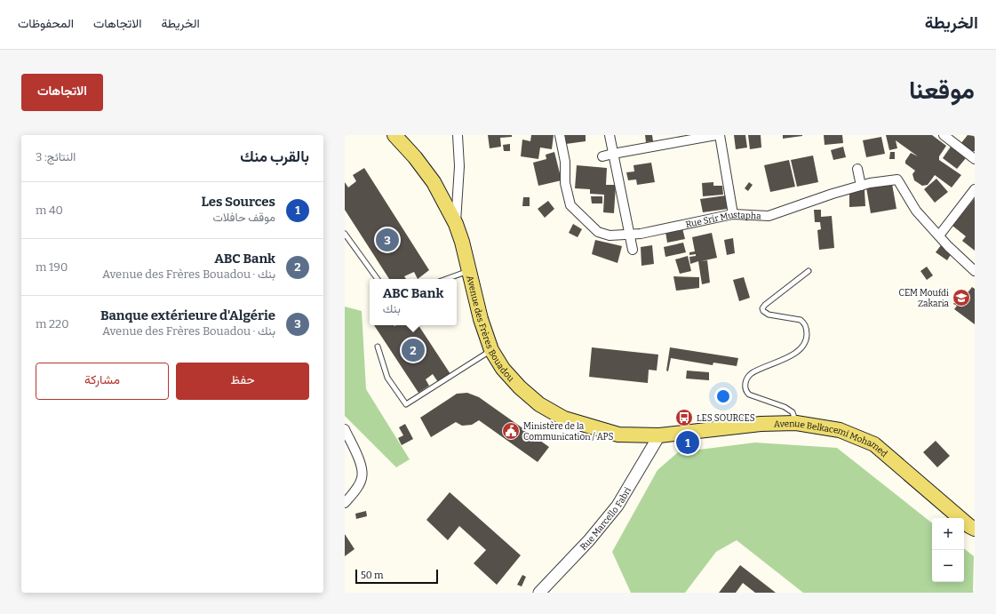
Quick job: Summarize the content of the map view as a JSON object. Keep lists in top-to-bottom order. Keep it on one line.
{"streets":{"main road":["Avenue des Frères Bouadou","Avenue Belkacemi Mohamed"],"street":["Rue Srir Mustapha","Rue Marcello Fabri"]},"crossings":[["Avenue des Frères Bouadou","Avenue Belkacemi Mohamed"],["Avenue des Frères Bouadou","Rue Marcello Fabri"],["Avenue Belkacemi Mohamed","Rue Marcello Fabri"]],"places":{"school or university":["CEM Moufdi Zakaria"],"bus stop":["LES SOURCES"],"public building":["Ministère de la Communication / APS"]},"scale_bar":"50 m","page":{"header":"الخريطة","nav":["الخريطة","الاتجاهات","المحفوظات"],"title":"موقعنا","buttons":["الاتجاهات",["حفظ","مشاركة"]],"heading":["بالقرب منك","النتائج: 3"],"list":[{"mark":"1","name":"Les Sources","note":"موقف حافلات","value":"40 m"},{"mark":"2","name":"ABC Bank","note":"بنك · Avenue des Frères Bouadou","value":"190 m"},{"mark":"3","name":"Banque extérieure d'Algérie","note":"بنك · Avenue des Frères Bouadou","value":"220 m"}],"pins":["3","2","1"],"popup":["ABC Bank","بنك"],"map_buttons":["+","−"],"scale":"50 m"}}
